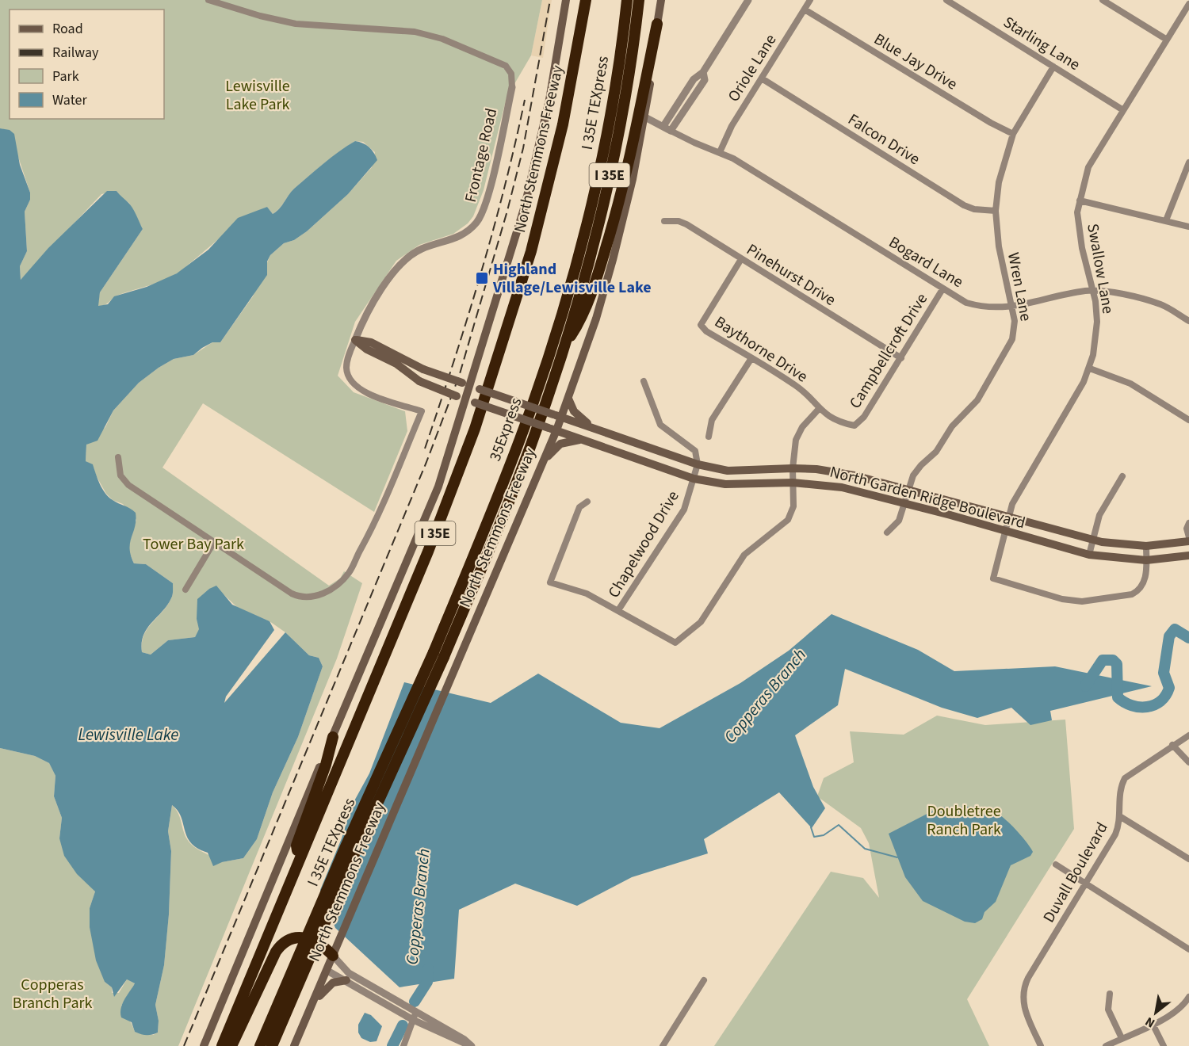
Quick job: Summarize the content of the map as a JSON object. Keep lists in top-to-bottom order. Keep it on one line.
{"streets":{"highway":["I 35E TEXpress","North Stemmons Freeway","I 35E","35Express"],"main road":["North Garden Ridge Boulevard"],"street":["Starling Lane","Blue Jay Drive","Oriole Lane","Falcon Drive","Frontage Road","Bogard Lane","Swallow Lane","Pinehurst Drive","Wren Lane","Baythorne Drive","Campbellcroft Drive","Chapelwood Drive","Duvall Boulevard"]},"crossings":[["Starling Lane","Swallow Lane"],["Starling Lane","Wren Lane"],["Blue Jay Drive","Oriole Lane"],["Blue Jay Drive","Wren Lane"],["Oriole Lane","Falcon Drive"],["Oriole Lane","Bogard Lane"],["I 35E TEXpress","North Stemmons Freeway"],["I 35E TEXpress","35Express"],["Falcon Drive","Wren Lane"],["North Stemmons Freeway","35Express"],["North Stemmons Freeway","North Garden Ridge Boulevard"],["Frontage Road","North Garden Ridge Boulevard"],["Bogard Lane","Swallow Lane"],["Bogard Lane","Wren Lane"],["Bogard Lane","Campbellcroft Drive"],["Swallow Lane","North Garden Ridge Boulevard"],["Pinehurst Drive","Baythorne Drive"],["Pinehurst Drive","Campbellcroft Drive"],["Wren Lane","North Garden Ridge Boulevard"],["Baythorne Drive","Campbellcroft Drive"],["North Garden Ridge Boulevard","Chapelwood Drive"]],"water":["Copperas Branch","Lewisville Lake"],"parks":["Lewisville Lake Park","Tower Bay Park","Doubletree Ranch Park","Copperas Branch Park"],"places":{"transit":["Highland Village/Lewisville Lake"]},"legend":["Road","Railway","Park","Water"],"north":"bottom left"}
